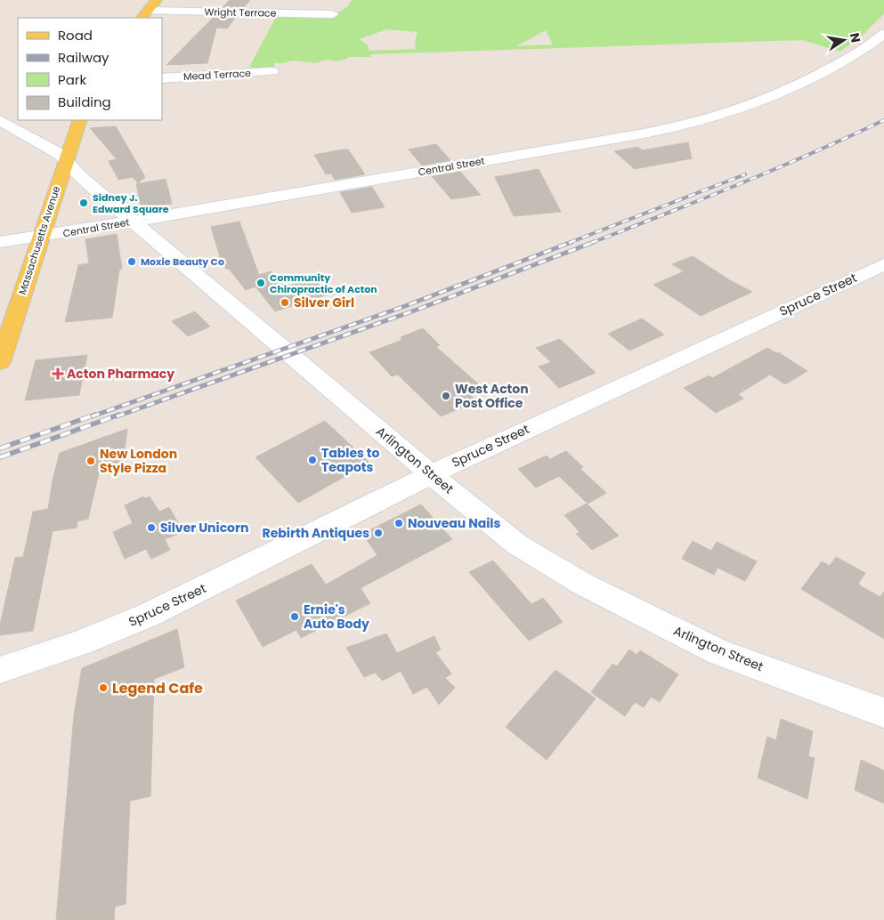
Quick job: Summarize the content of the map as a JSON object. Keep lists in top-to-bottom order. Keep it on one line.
{"streets":{"main road":["Massachusetts Avenue"],"street":["Wright Terrace","Mead Terrace","Central Street","Spruce Street","Arlington Street"]},"crossings":[["Central Street","Massachusetts Avenue"],["Central Street","Arlington Street"],["Massachusetts Avenue","Arlington Street"],["Spruce Street","Arlington Street"]],"places":{"other":["Sidney J. Edward Square","Moxie Beauty Co","Community Chiropractic of Acton","Silver Girl","West Acton Post Office","Tables to Teapots","New London Style Pizza","Nouveau Nails","Silver Unicorn","Rebirth Antiques","Ernie's Auto Body","Legend Cafe"],"health":["Acton Pharmacy"]},"legend":["Road","Railway","Park","Building"],"north":"right"}
